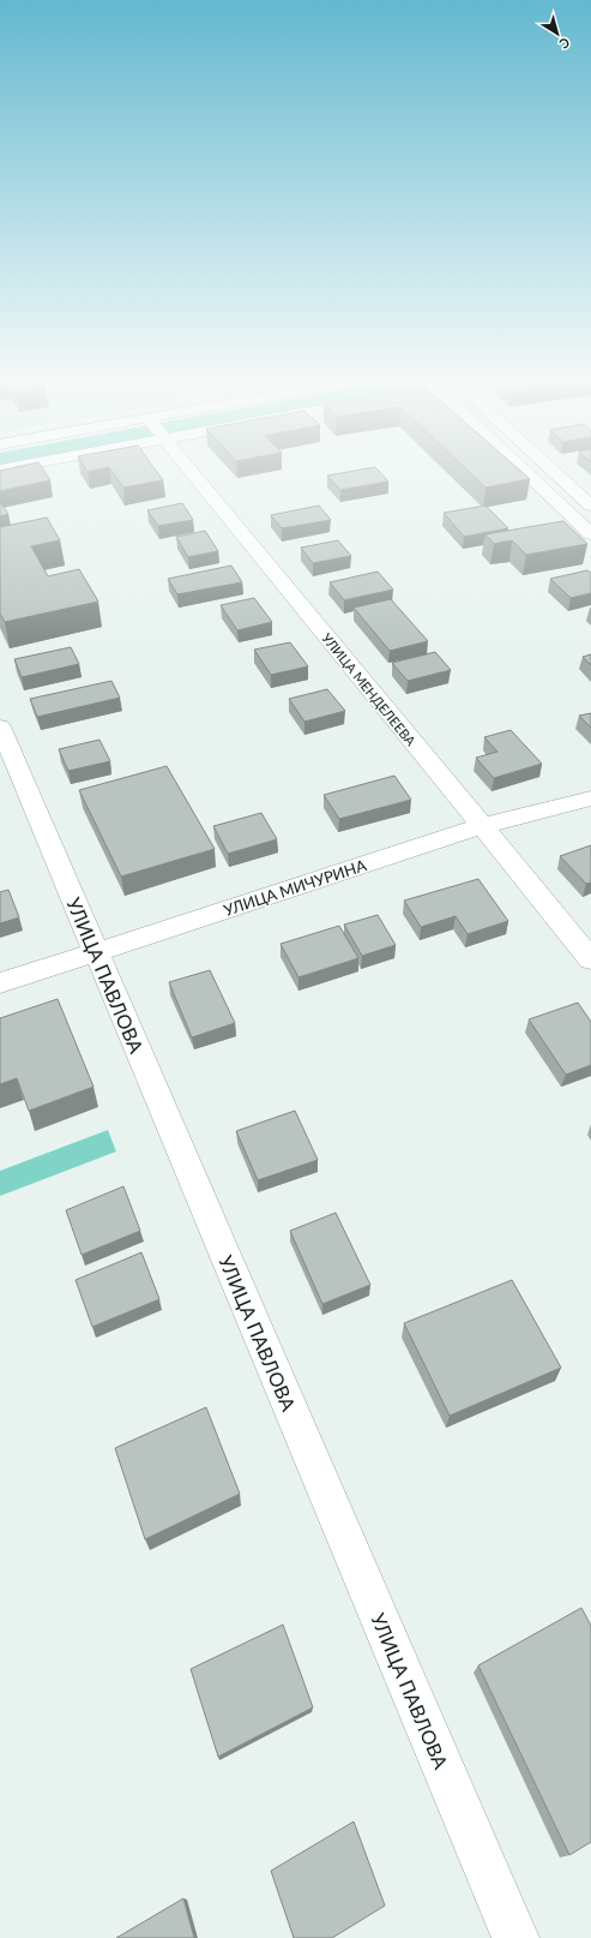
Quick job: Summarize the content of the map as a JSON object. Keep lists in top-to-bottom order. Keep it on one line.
{"streets":{"street":["УЛИЦА МЕНДЕЛЕЕВА","УЛИЦА МИЧУРИНА","УЛИЦА ПАВЛОВА"]},"crossings":[["УЛИЦА МЕНДЕЛЕЕВА","УЛИЦА МИЧУРИНА"],["УЛИЦА МИЧУРИНА","УЛИЦА ПАВЛОВА"]],"north":"bottom right"}
